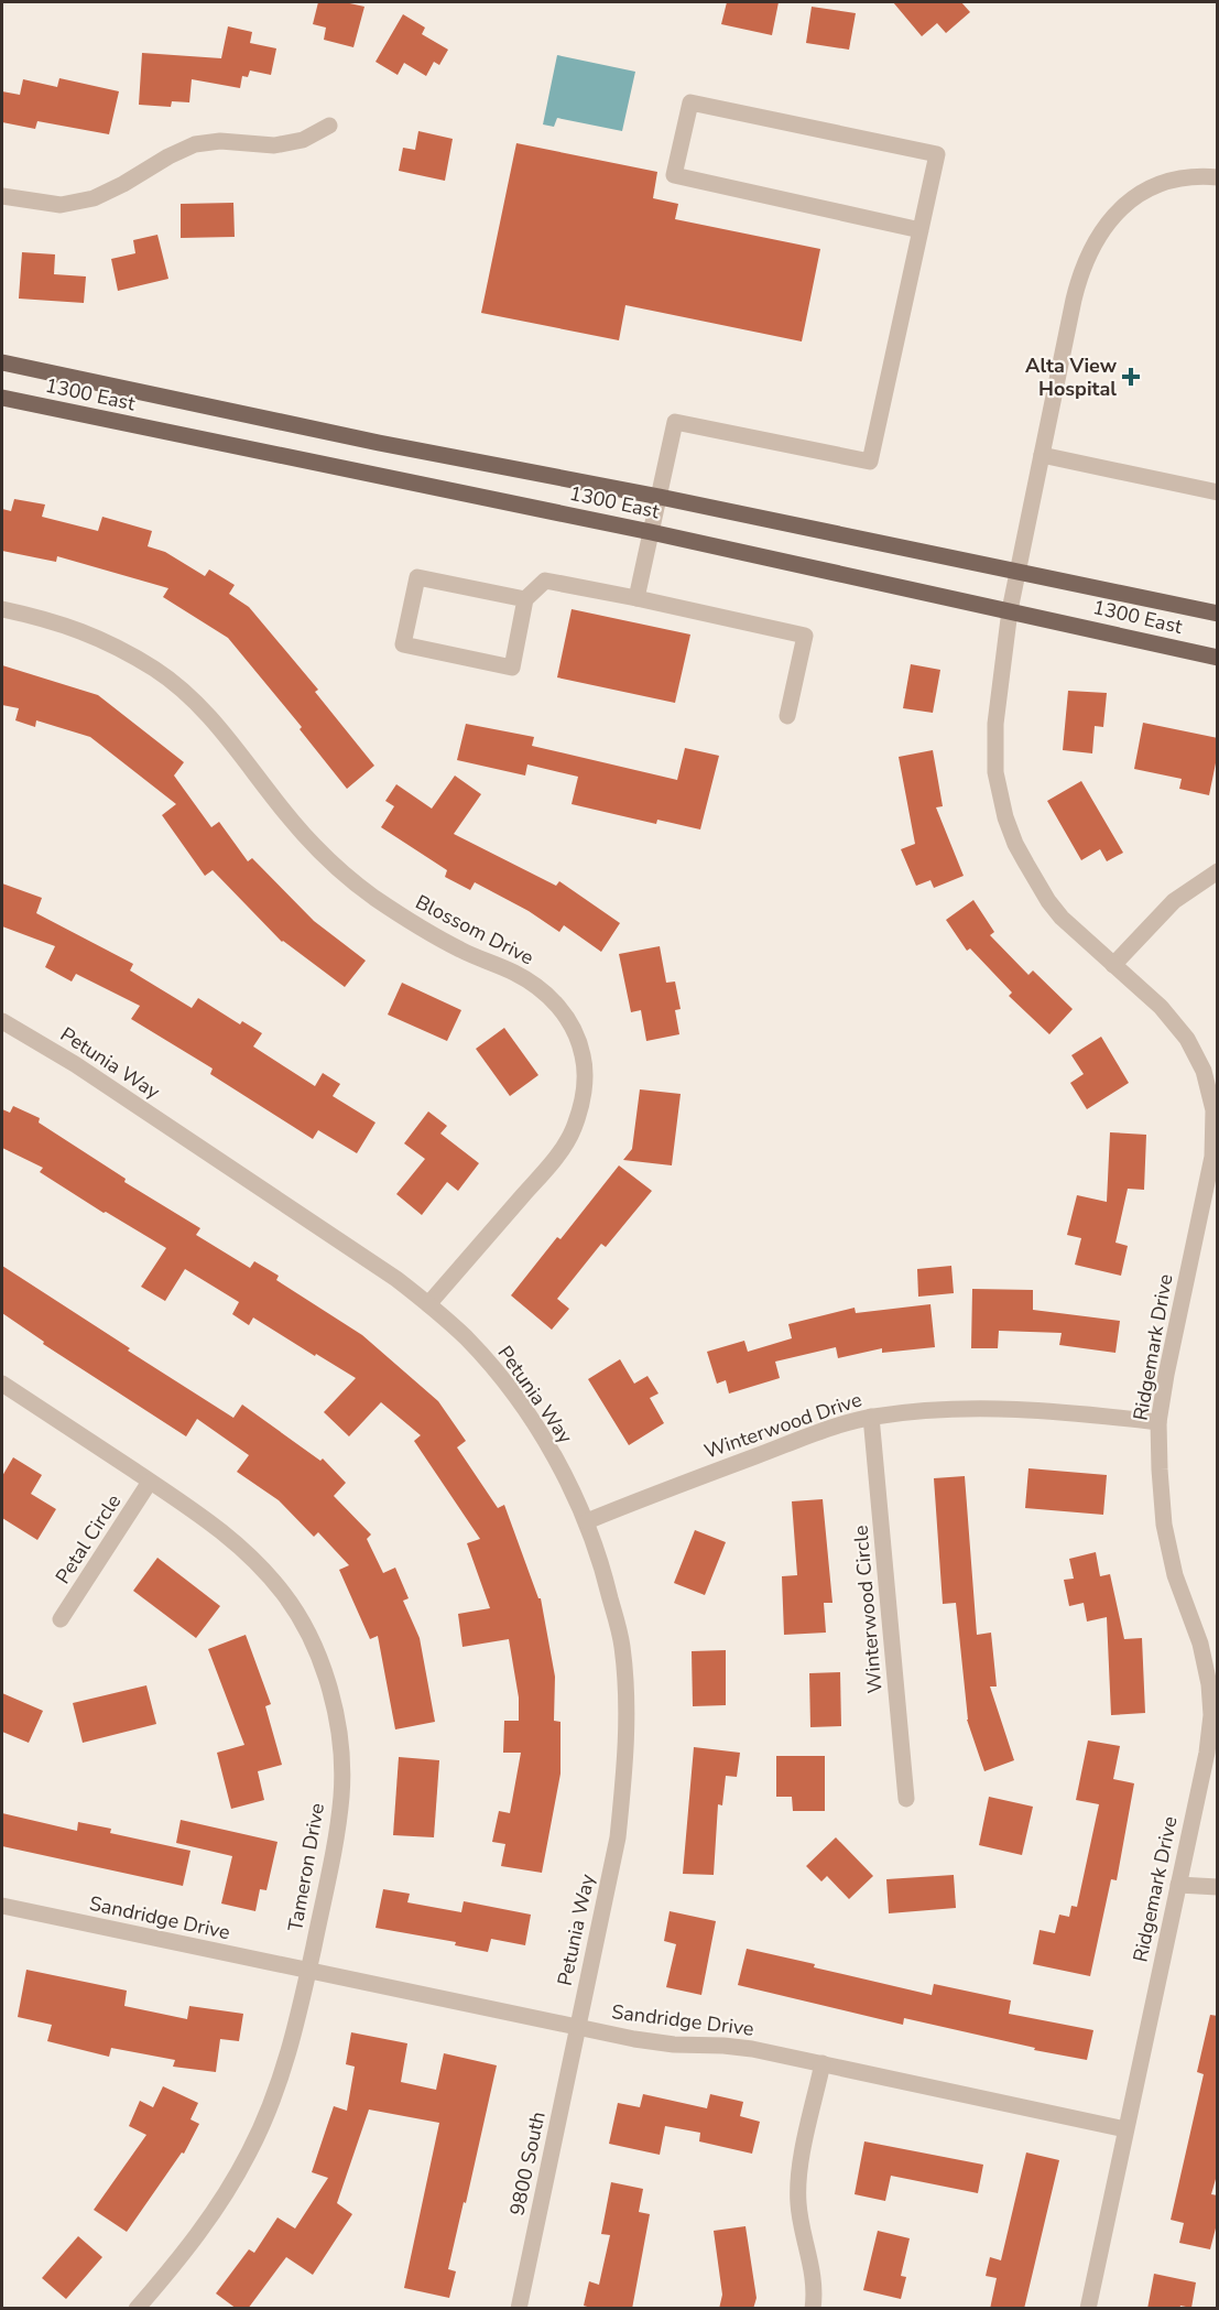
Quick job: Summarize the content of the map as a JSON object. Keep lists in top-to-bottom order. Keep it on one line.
{"streets":{"main road":["1300 East"],"street":["Blossom Drive","Petunia Way","Ridgemark Drive","Winterwood Drive","Petal Circle","Winterwood Circle","Tameron Drive","Sandridge Drive","9800 South"]},"crossings":[["1300 East","Ridgemark Drive"],["Blossom Drive","Petunia Way"],["Petunia Way","Winterwood Drive"],["Petunia Way","Sandridge Drive"],["Petunia Way","9800 South"],["Ridgemark Drive","Winterwood Drive"],["Ridgemark Drive","Sandridge Drive"],["Winterwood Drive","Winterwood Circle"],["Petal Circle","Tameron Drive"],["Tameron Drive","Sandridge Drive"],["Sandridge Drive","9800 South"]],"places":{"health":["Alta View Hospital"]}}
